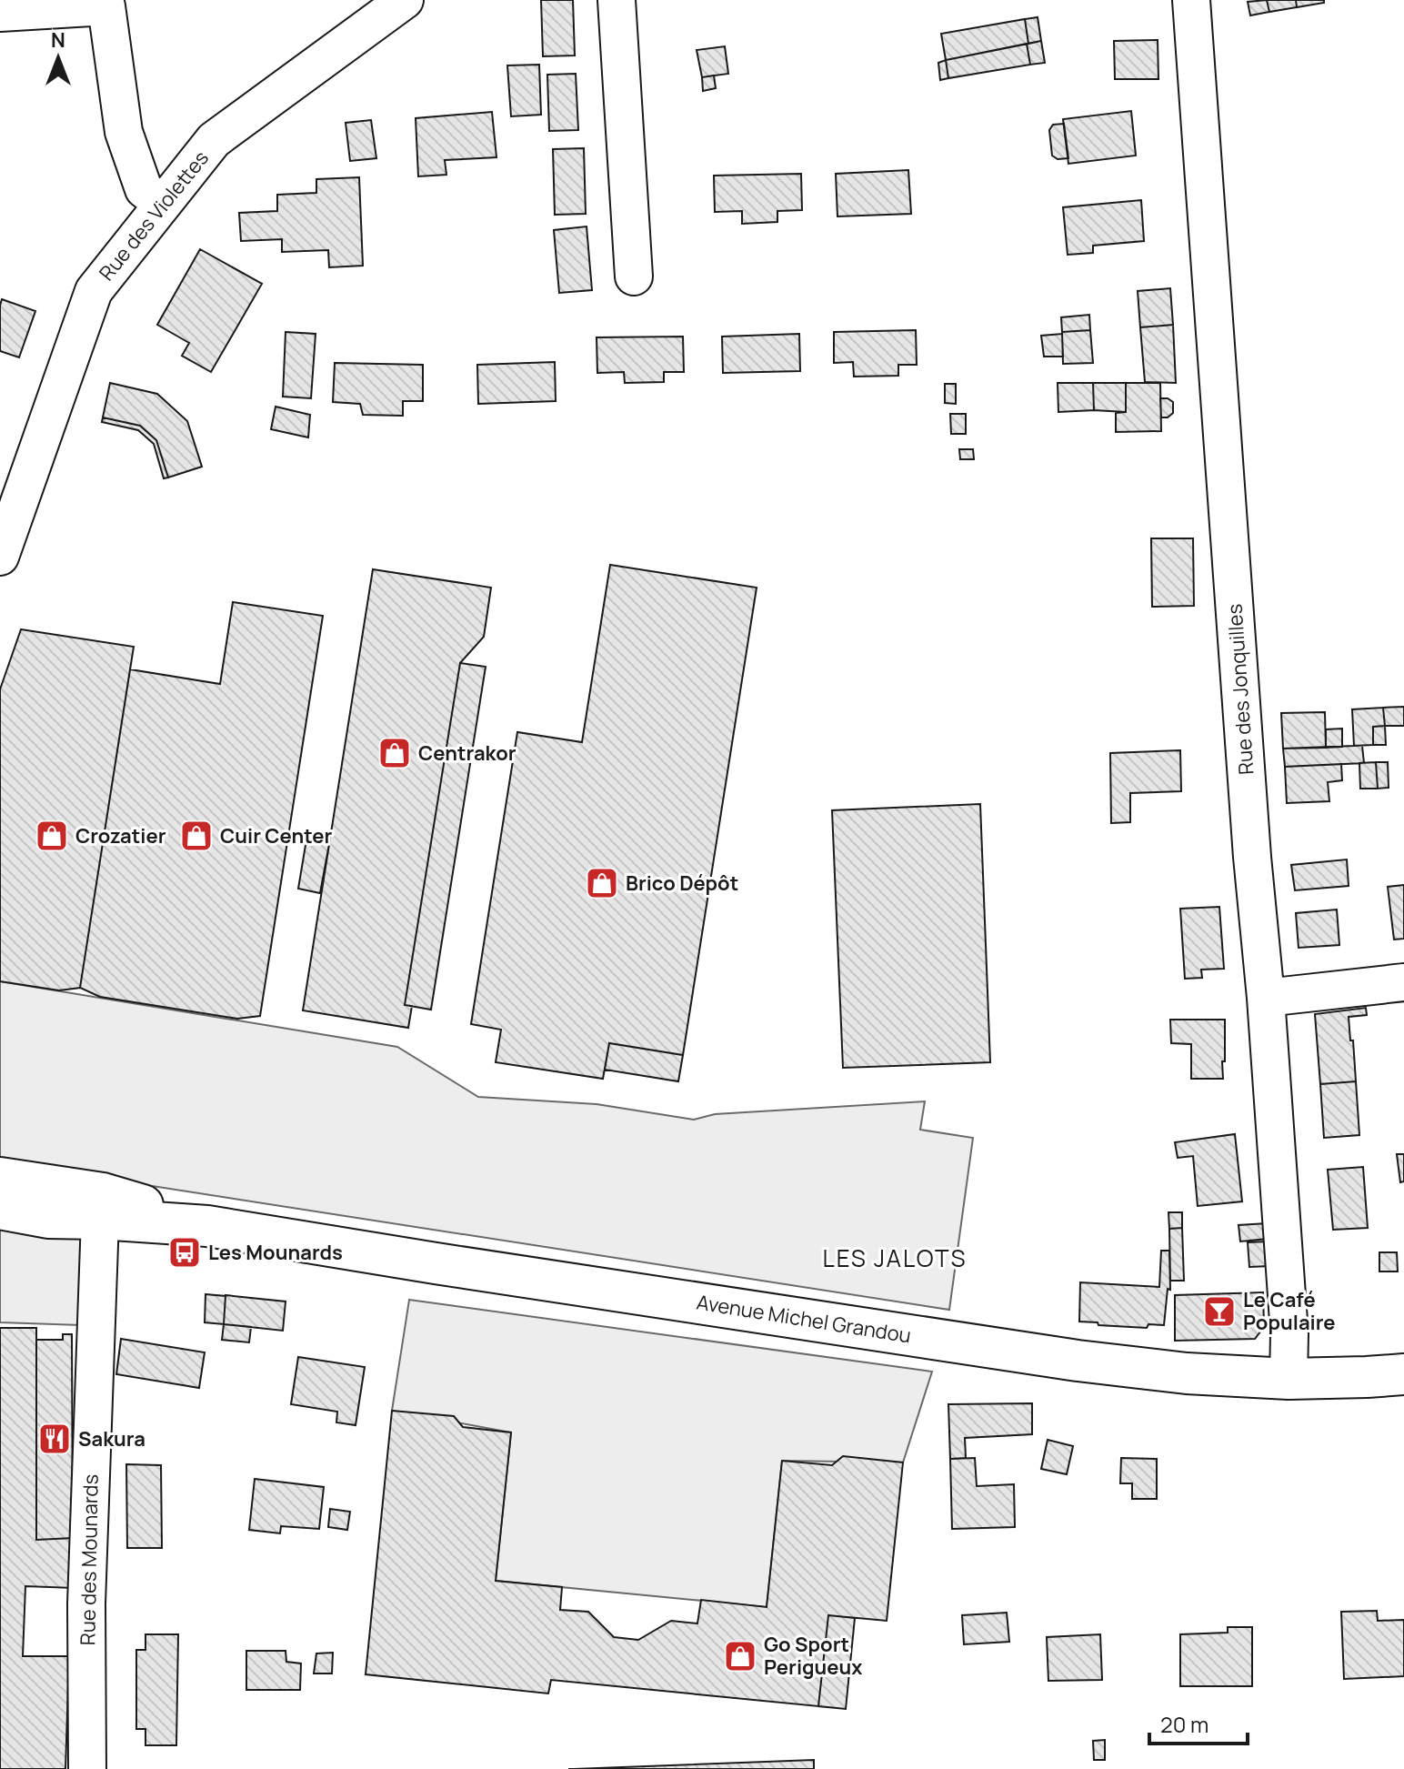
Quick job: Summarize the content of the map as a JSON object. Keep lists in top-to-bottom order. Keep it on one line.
{"streets":{"main road":["Avenue Michel Grandou"],"street":["Rue des Violettes","Rue des Jonquilles","Rue des Mounards"]},"crossings":[["Rue des Jonquilles","Avenue Michel Grandou"],["Avenue Michel Grandou","Rue des Mounards"]],"districts":["LES JALOTS"],"places":{"shop":["Centrakor","Crozatier","Cuir Center","Brico Dépôt","Go Sport Perigueux"],"bus stop":["Les Mounards"],"bar":["Le Café Populaire"],"restaurant":["Sakura"]},"scale_bar":"20 m","north":"top"}
